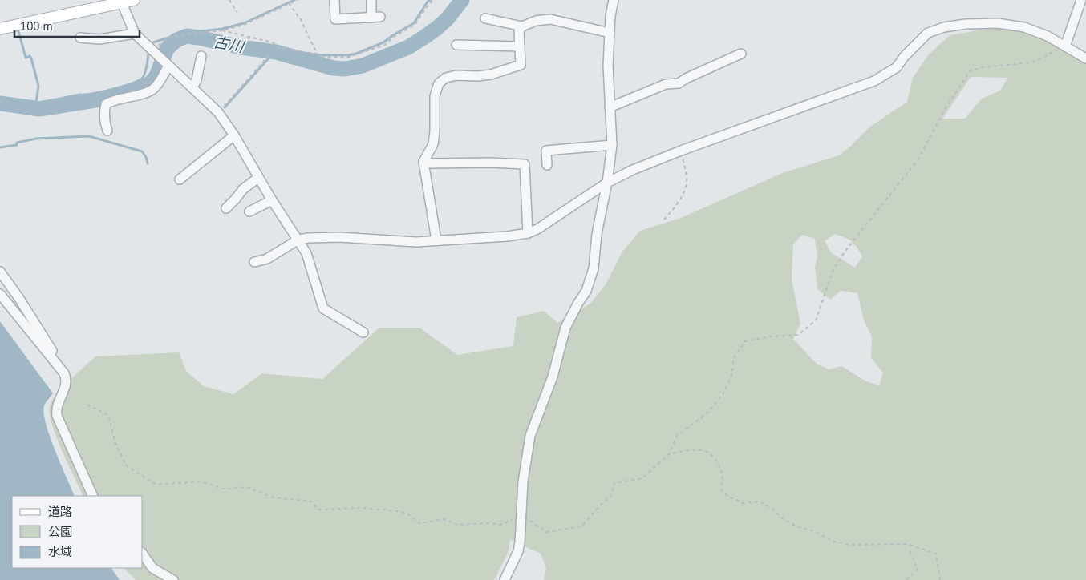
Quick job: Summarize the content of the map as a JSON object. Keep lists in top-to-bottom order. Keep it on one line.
{"water":["古川"],"legend":["道路","公園","水域"],"scale_bar":"100 m"}
